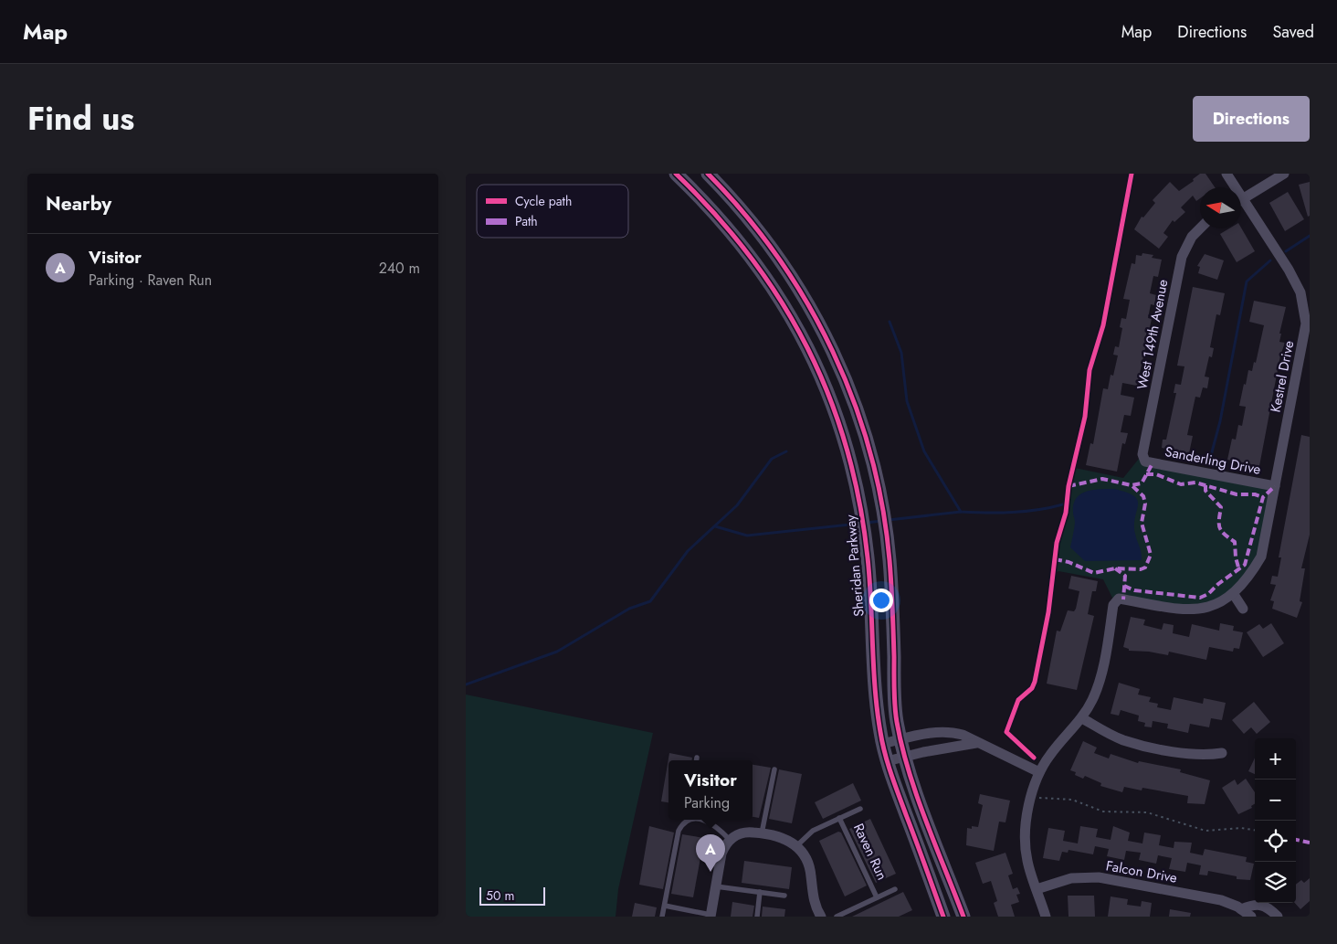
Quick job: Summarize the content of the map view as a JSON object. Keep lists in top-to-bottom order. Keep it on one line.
{"streets":{"main road":["Sheridan Parkway"],"street":["West 149th Avenue","Kestrel Drive","Sanderling Drive","Falcon Drive"],"lane":["Raven Run"]},"crossings":[["West 149th Avenue","Sanderling Drive"],["Kestrel Drive","Sanderling Drive"],["Kestrel Drive","Falcon Drive"]],"legend":["Cycle path","Path"],"scale_bar":"50 m","north":"left","page":{"header":"Map","nav":["Map","Directions","Saved"],"title":"Find us","buttons":"Directions","heading":"Nearby","list":[{"mark":"A","name":"Visitor","note":"Parking · Raven Run","value":"240 m"}],"map_buttons":["+","−"],"popup":["Visitor","Parking"],"pins":"A","scale":"50 m"}}
